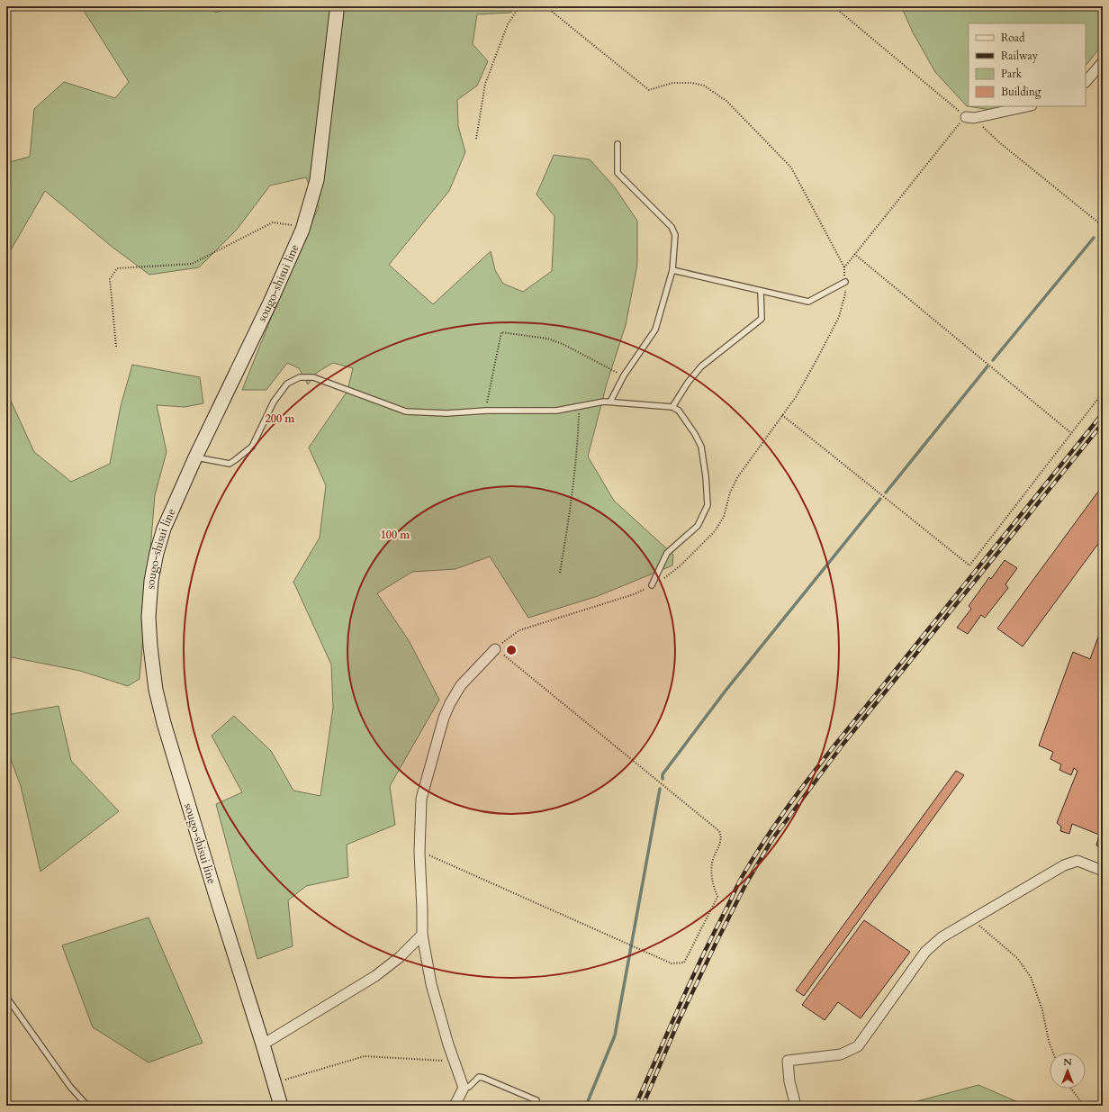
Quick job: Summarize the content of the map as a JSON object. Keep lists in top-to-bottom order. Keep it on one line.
{"streets":{"main road":["sougo-shisui line"]},"legend":["Road","Railway","Park","Building"],"north":"top","rings":["200 m","100 m"]}
